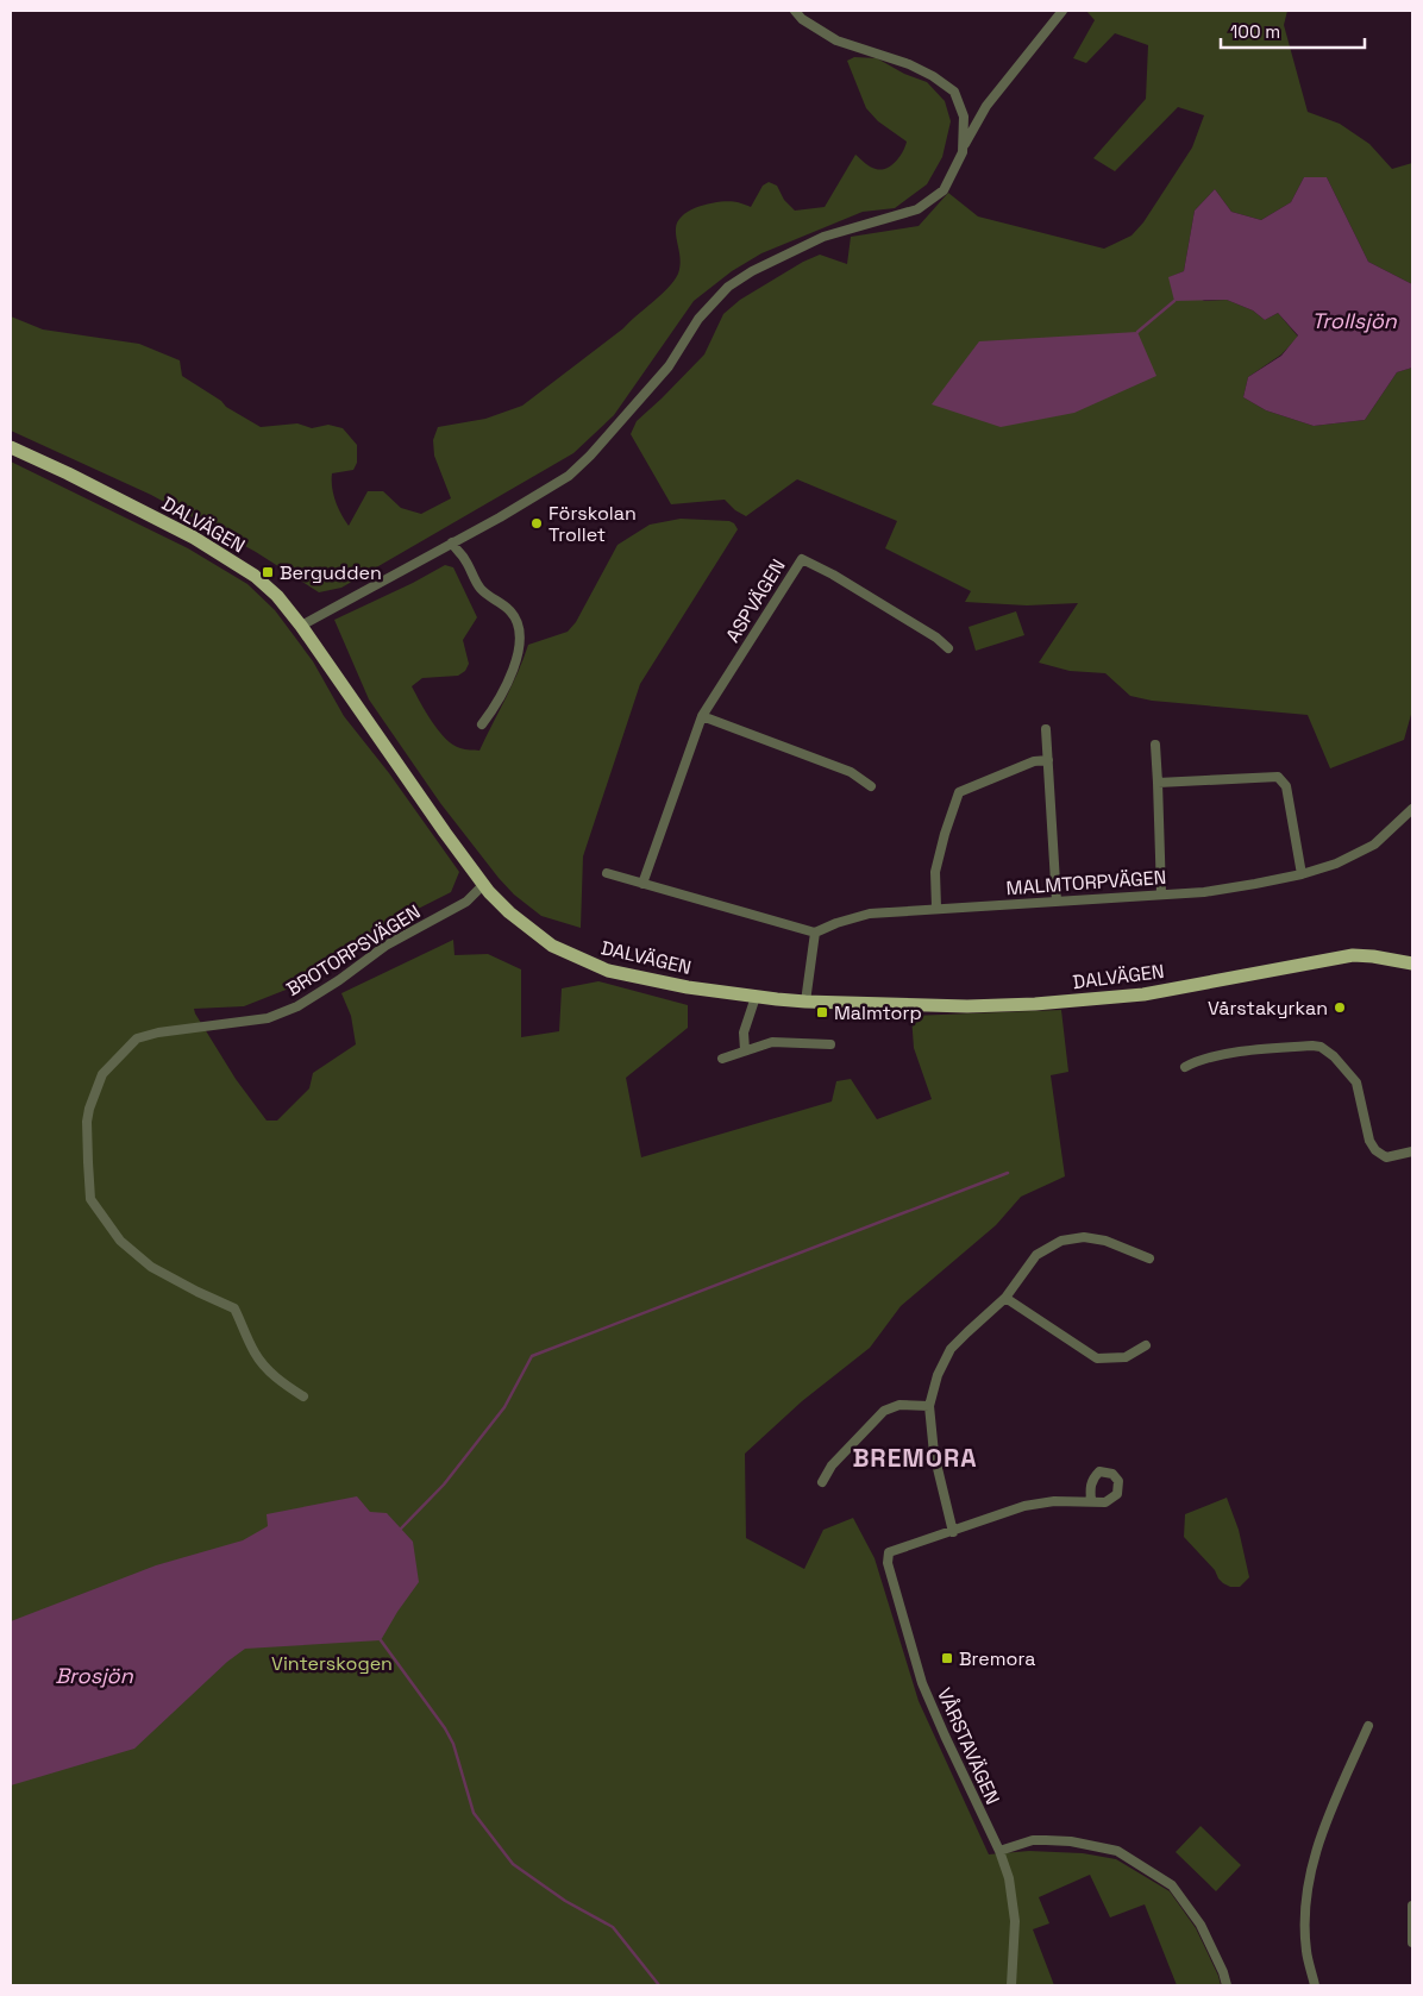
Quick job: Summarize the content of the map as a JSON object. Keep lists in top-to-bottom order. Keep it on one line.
{"streets":{"main road":["DALVÄGEN"],"street":["ASPVÄGEN","MALMTORPVÄGEN","BROTORPSVÄGEN","VÅRSTAVÄGEN"]},"crossings":[["DALVÄGEN","BROTORPSVÄGEN"]],"districts":["BREMORA"],"water":["Trollsjön","Brosjön"],"parks":["Vinterskogen"],"places":{"other":["Förskolan Trollet","Vårstakyrkan"],"transit":["Bergudden","Malmtorp","Bremora"]},"scale_bar":"100 m"}
